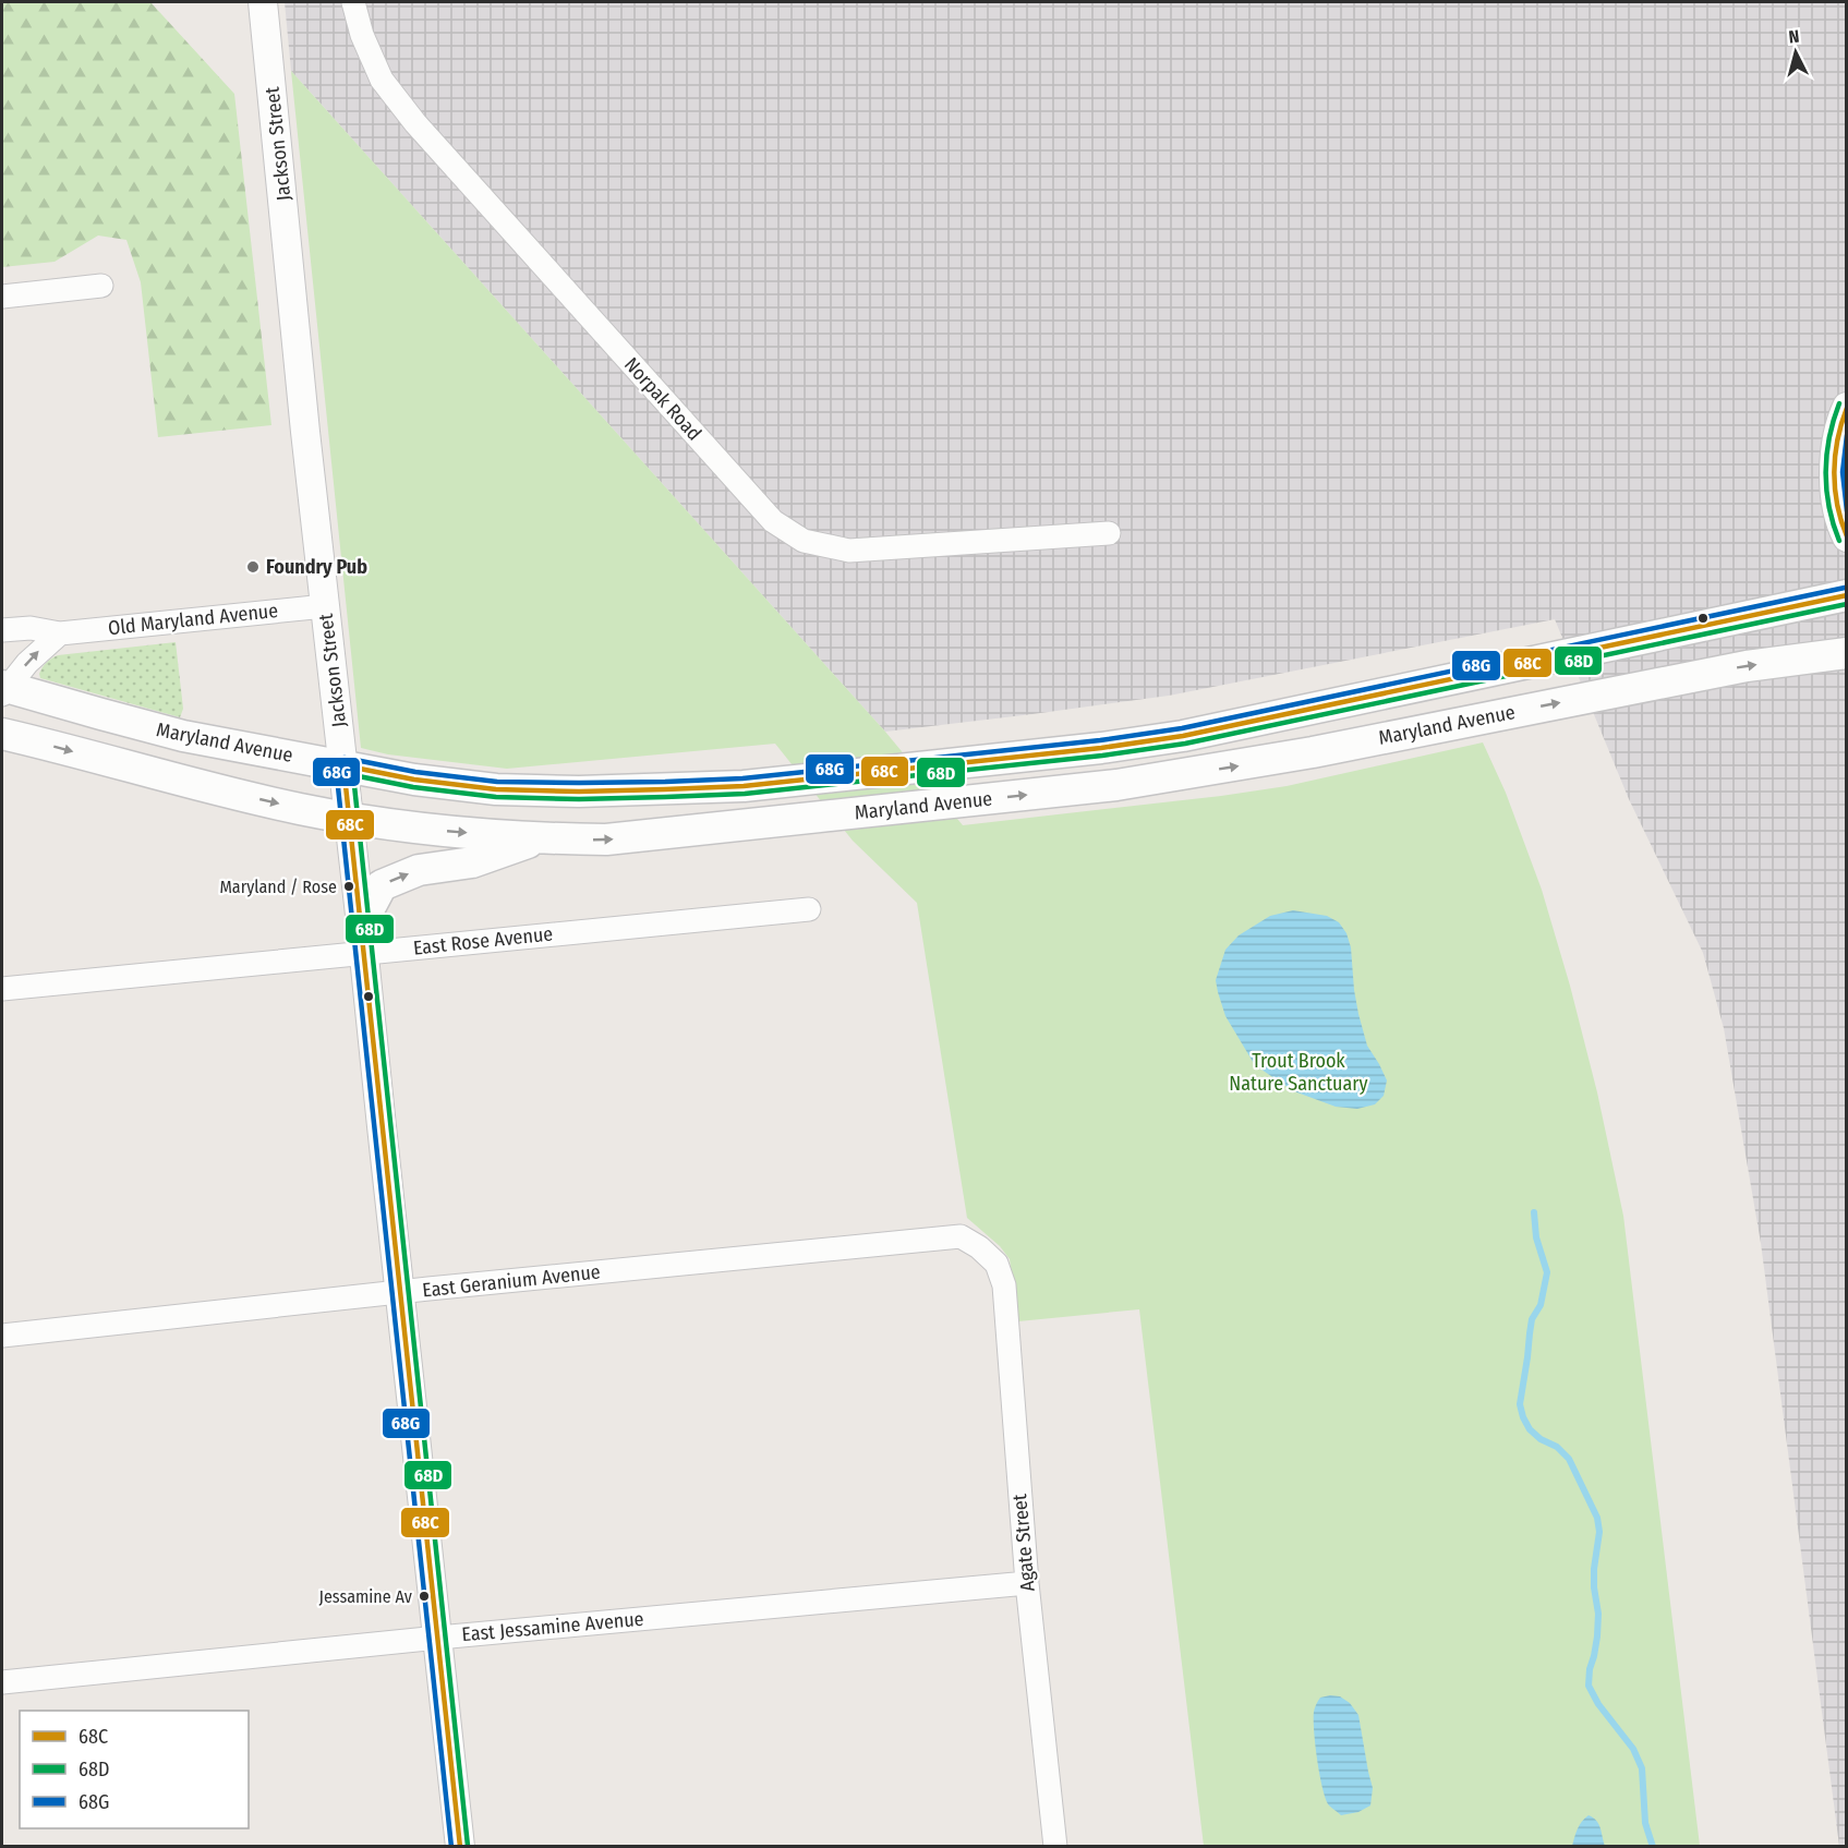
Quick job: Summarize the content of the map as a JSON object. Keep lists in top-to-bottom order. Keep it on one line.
{"streets":{"main road":["Maryland Avenue"],"street":["Jackson Street","Norpak Road","Old Maryland Avenue","East Rose Avenue","East Geranium Avenue","Agate Street","East Jessamine Avenue"]},"crossings":[["Jackson Street","Old Maryland Avenue"],["Jackson Street","Maryland Avenue"],["Jackson Street","East Rose Avenue"],["Jackson Street","East Geranium Avenue"],["Jackson Street","East Jessamine Avenue"],["East Geranium Avenue","Agate Street"],["Agate Street","East Jessamine Avenue"]],"parks":["Trout Brook Nature Sanctuary"],"places":["Foundry Pub","Maryland / Rose","Jessamine Av"],"lines":["transit line 68D","transit line 68C","transit line 68G"],"legend":["68C","68D","68G"],"north":"top"}
